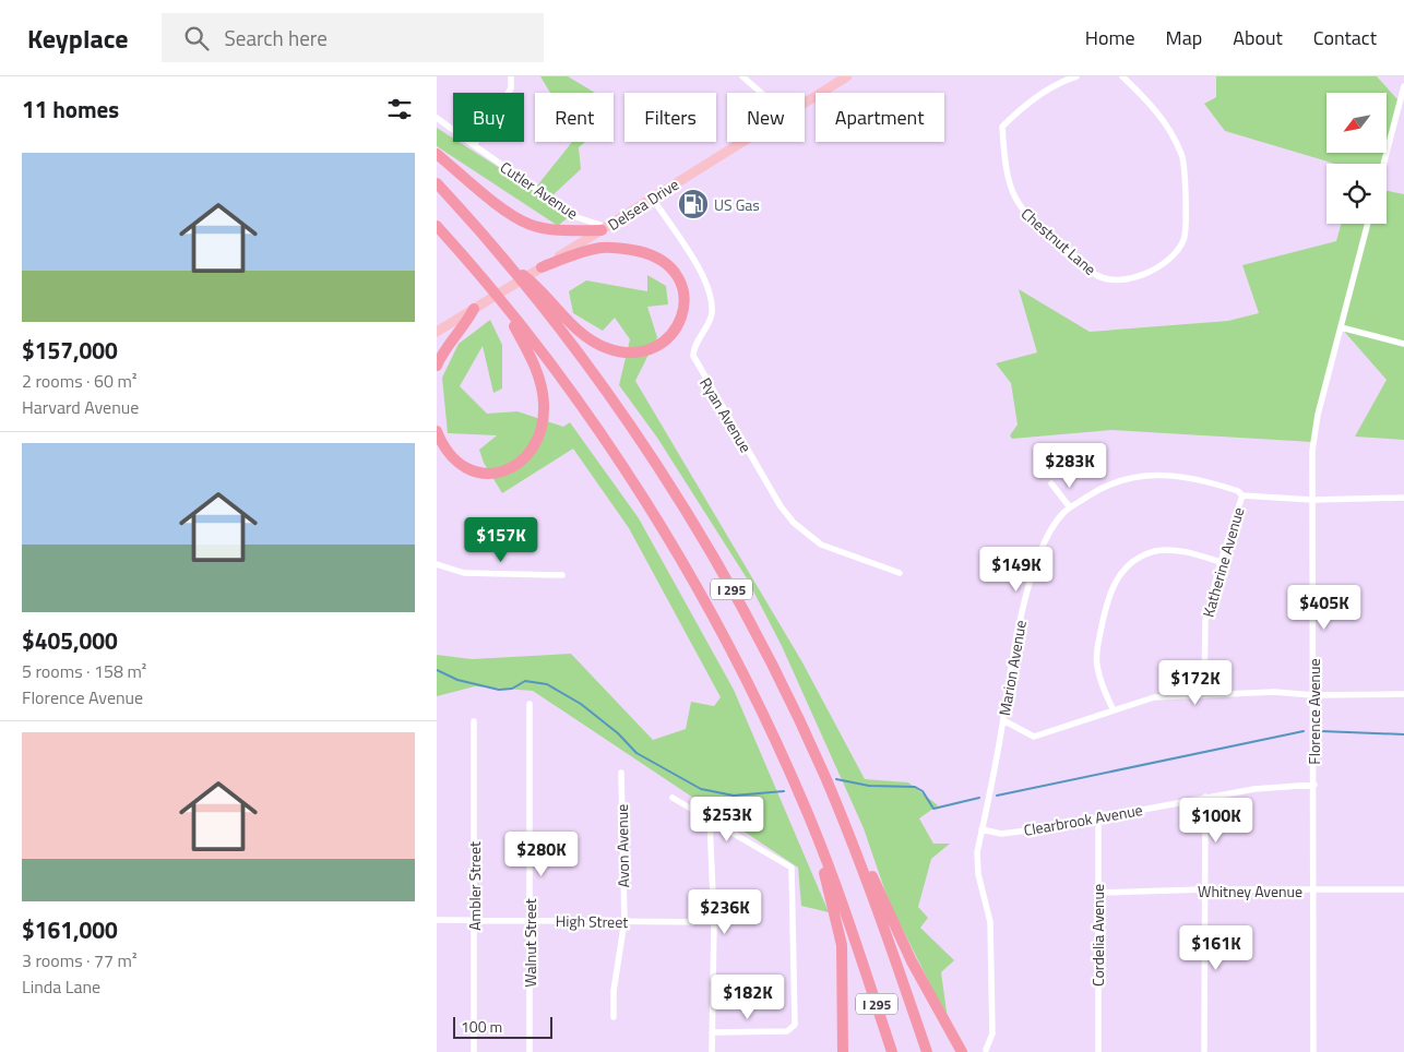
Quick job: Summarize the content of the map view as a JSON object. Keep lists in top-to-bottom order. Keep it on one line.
{"streets":{"highway":["I 295"],"main road":["Delsea Drive"],"street":["Cutler Avenue","Chestnut Lane","Ryan Avenue","Katherine Avenue","Marion Avenue","Florence Avenue","Clearbrook Avenue","Avon Avenue","Ambler Street","Whitney Avenue","High Street","Cordelia Avenue","Walnut Street"]},"crossings":[["Cutler Avenue","Delsea Drive"],["Delsea Drive","Ryan Avenue"],["Katherine Avenue","Marion Avenue"],["Marion Avenue","Florence Avenue"],["Marion Avenue","Clearbrook Avenue"],["Florence Avenue","Clearbrook Avenue"],["Florence Avenue","Whitney Avenue"],["Clearbrook Avenue","Cordelia Avenue"],["Avon Avenue","High Street"],["Ambler Street","High Street"],["Whitney Avenue","Cordelia Avenue"],["High Street","Walnut Street"]],"places":{"fuel station":["US Gas"]},"scale_bar":"100 m","north":"bottom left","page":{"header":"Keyplace","search":"Search here","nav":["Home","Map","About","Contact"],"heading":"11 homes","chip":["Buy","Rent","Filters","New","Apartment"],"list":[{"name":"$157,000","note":"2 rooms · 60 m² · Harvard Avenue"},{"name":"$405,000","note":"5 rooms · 158 m² · Florence Avenue"},{"name":"$161,000","note":"3 rooms · 77 m² · Linda Lane"}],"price":["$283K","$157K","$149K","$405K","$172K","$253K","$100K","$280K","$236K","$161K","$182K"],"scale":"100 m"}}
